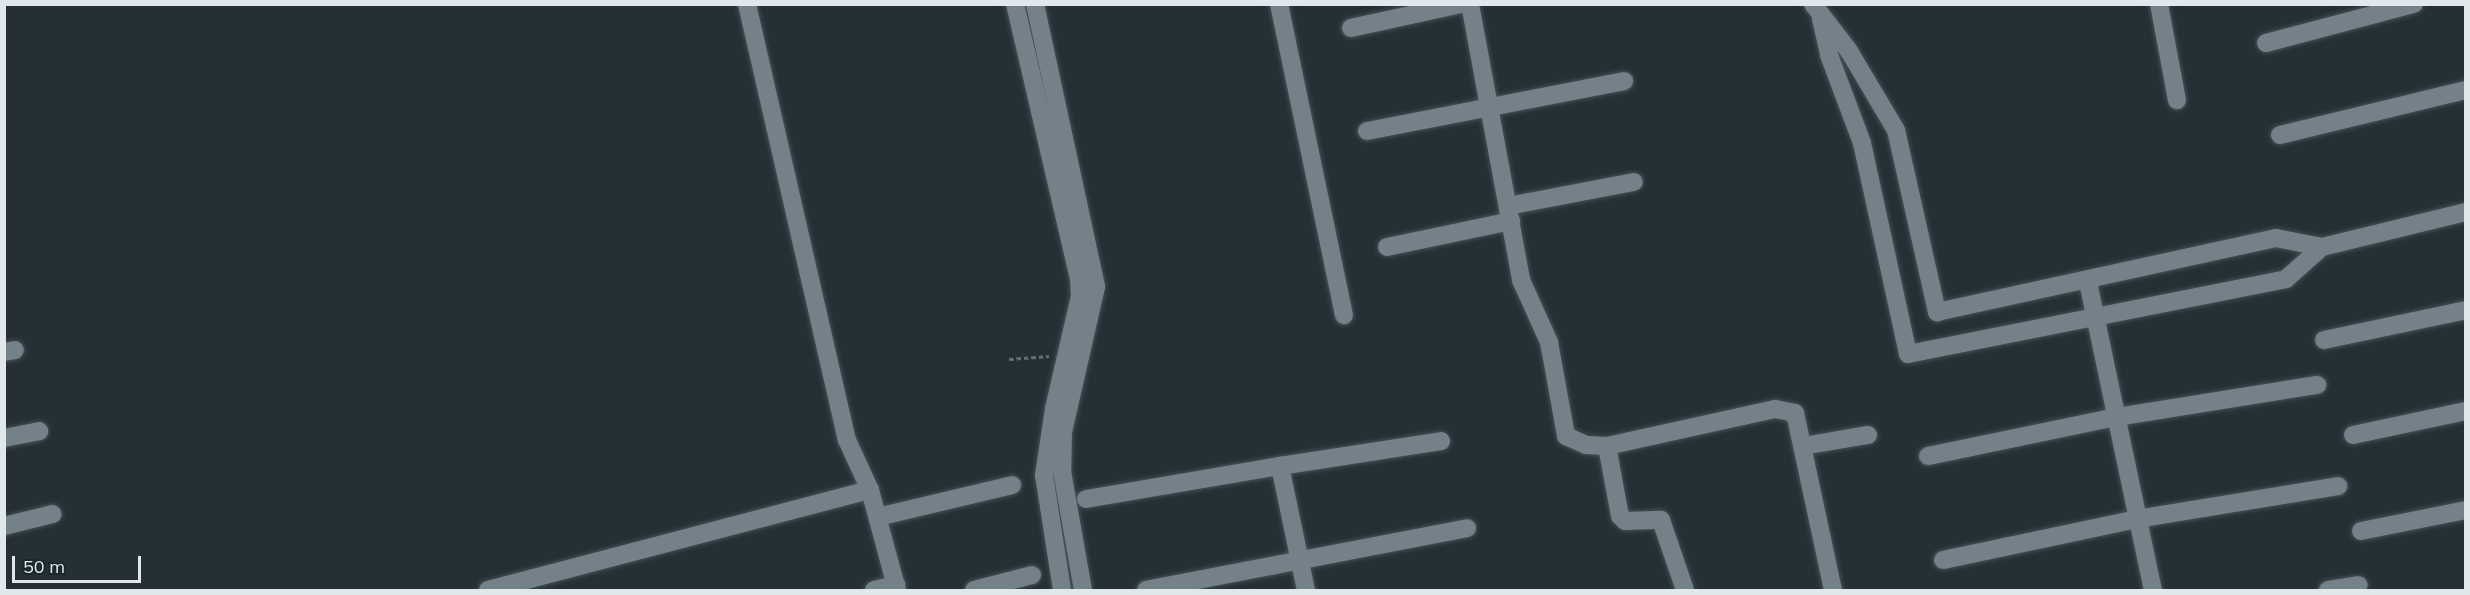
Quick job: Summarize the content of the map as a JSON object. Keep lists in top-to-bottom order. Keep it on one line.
{"scale_bar":"50 m"}
